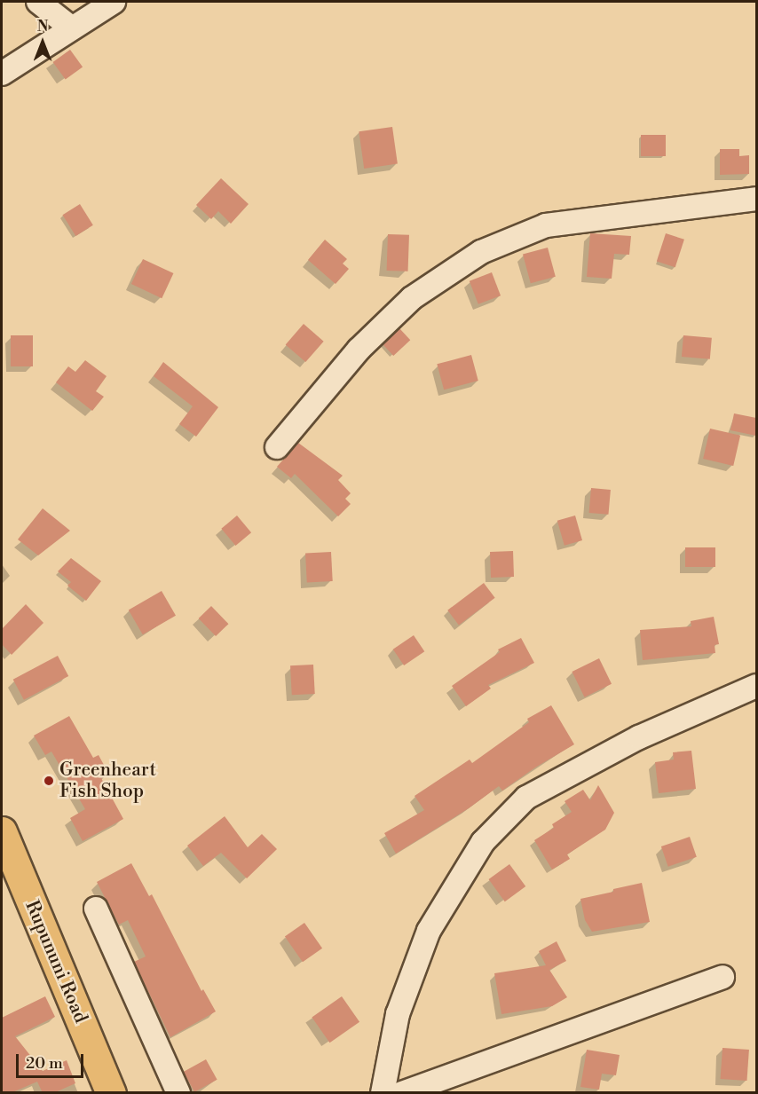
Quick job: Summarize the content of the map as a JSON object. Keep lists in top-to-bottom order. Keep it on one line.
{"streets":{"main road":["Rupununi Road"]},"places":["Greenheart Fish Shop"],"scale_bar":"20 m","north":"top"}
